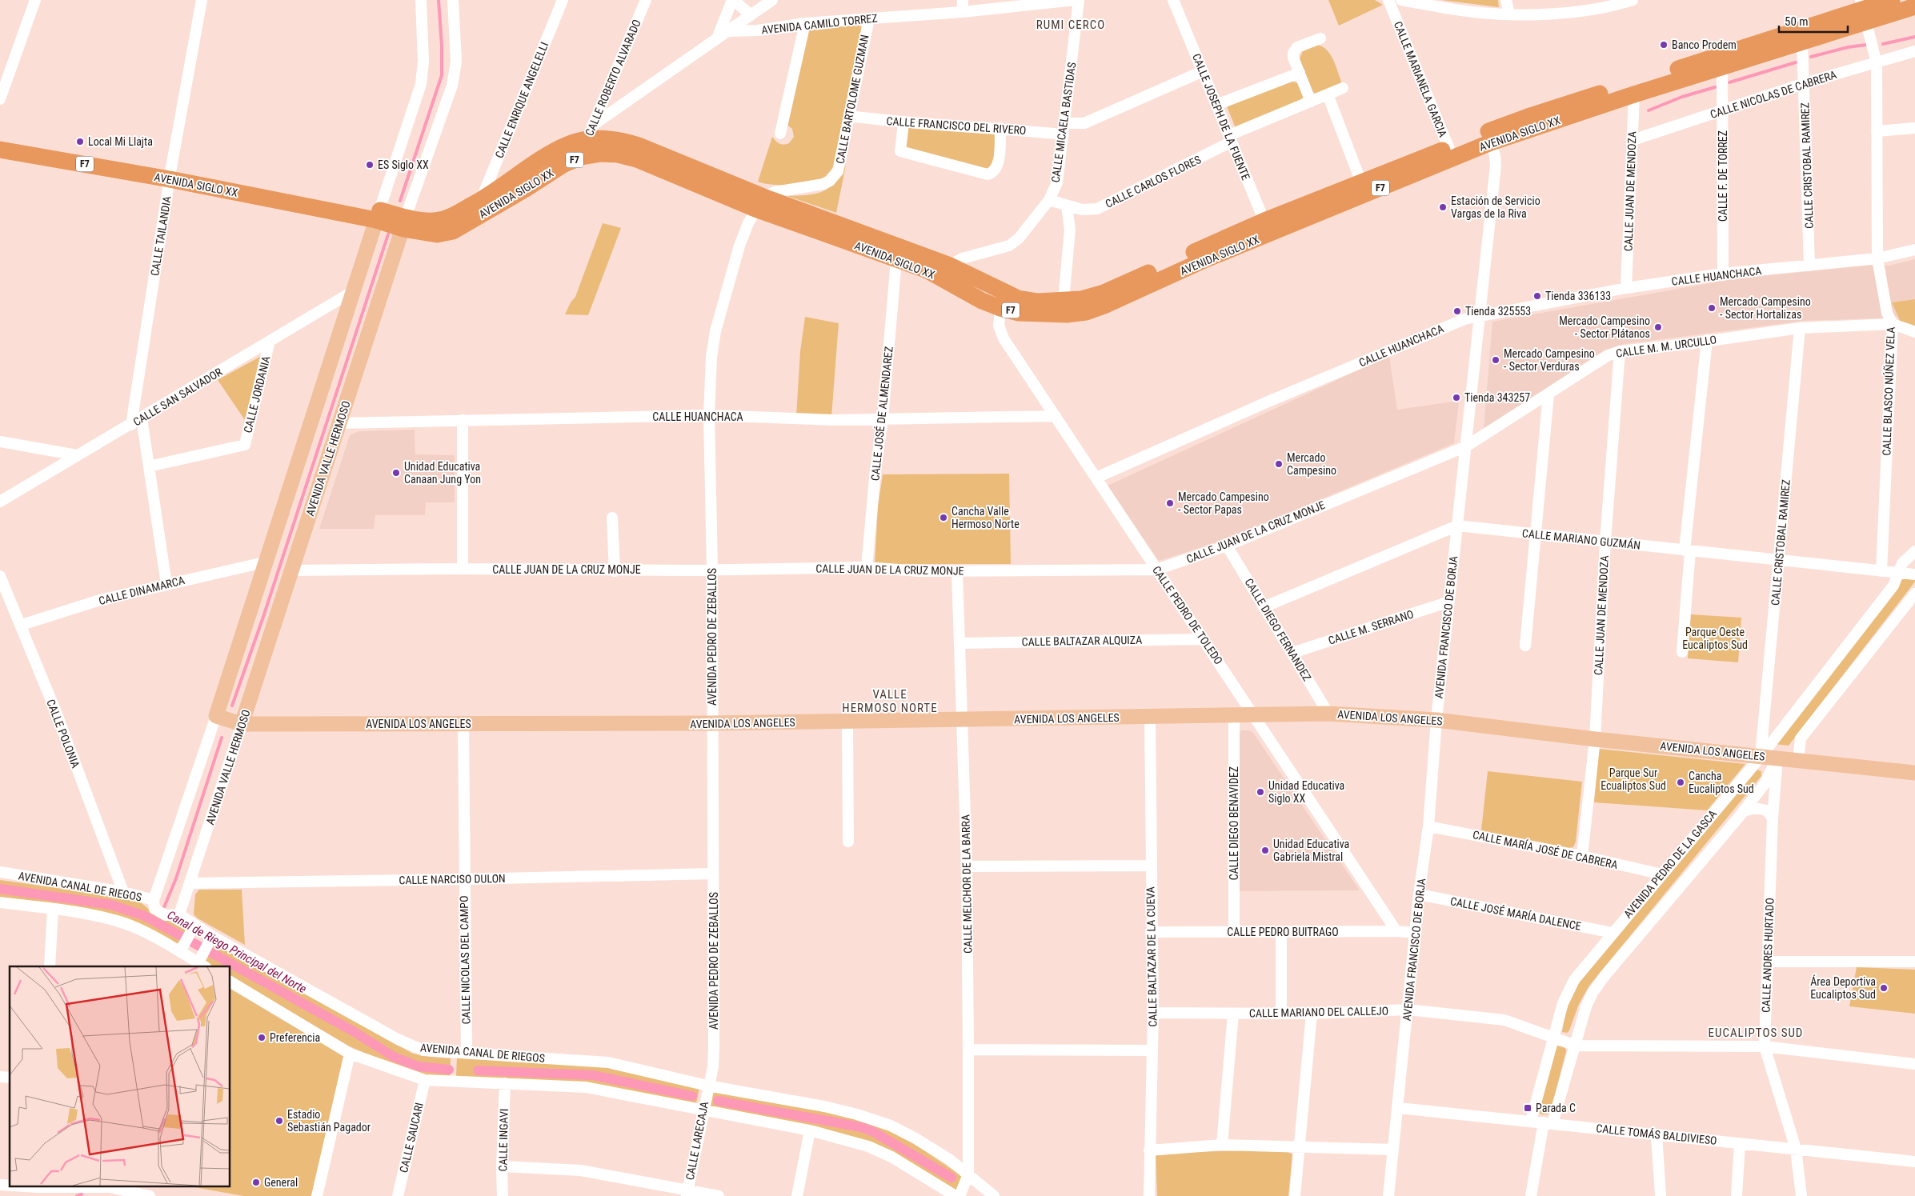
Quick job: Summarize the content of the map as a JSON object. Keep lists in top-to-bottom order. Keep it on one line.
{"streets":{"highway":["AVENIDA SIGLO XX","F7"],"main road":["AVENIDA VALLE HERMOSO","AVENIDA LOS ANGELES"],"street":["AVENIDA CAMILO TORREZ","CALLE ROBERTO ALVARADO","CALLE MARIANELA GARCIA","CALLE NICOLAS DE CABRERA","CALLE BARTOLOME GUZMAN","CALLE ENRIQUE ANGELELLI","CALLE JOSEPH DE LA FUENTE","CALLE MICAELA BASTIDAS","CALLE FRANCISCO DEL RIVERO","CALLE CRISTOBAL RAMIREZ","CALLE F. DE TORREZ","CALLE CARLOS FLORES","CALLE JUAN DE MENDOZA","CALLE TAILANDIA","CALLE HUANCHACA","CALLE M. M. URCULLO","CALLE BLASCO NÚÑEZ VELA","CALLE JORDANIA","CALLE SAN SALVADOR","CALLE JOSÉ DE ALMENDAREZ","CALLE JUAN DE LA CRUZ MONJE","CALLE MARIANO GUZMÁN","CALLE DINAMARCA","CALLE PEDRO DE TOLEDO","CALLE M. SERRANO","AVENIDA FRANCISCO DE BORJA","CALLE DIEGO FERNANDEZ","AVENIDA PEDRO DE ZEBALLOS","CALLE BALTAZAR ALQUIZA","CALLE POLONIA","CALLE DIEGO BENAVIDEZ","CALLE MARÍA JOSÉ DE CABRERA","AVENIDA PEDRO DE LA GASCA","CALLE NARCISO DULON","CALLE MELCHOR DE LA BARRA","AVENIDA CANAL DE RIEGOS","CALLE JOSÉ MARÍA DALENCE","CALLE PEDRO BUITRAGO","CALLE ANDRES HURTADO","CALLE BALTAZAR DE LA CUEVA","CALLE NICOLAS DEL CAMPO","CALLE MARIANO DEL CALLEJO","CALLE TOMÁS BALDIVIESO","CALLE SAUCARI","CALLE INGAVI","CALLE LARECAJA"]},"crossings":[["AVENIDA CAMILO TORREZ","CALLE ROBERTO ALVARADO"],["AVENIDA CAMILO TORREZ","CALLE BARTOLOME GUZMAN"],["AVENIDA CAMILO TORREZ","AVENIDA SIGLO XX"],["CALLE ROBERTO ALVARADO","AVENIDA SIGLO XX"],["CALLE MARIANELA GARCIA","AVENIDA SIGLO XX"],["CALLE NICOLAS DE CABRERA","CALLE CRISTOBAL RAMIREZ"],["CALLE NICOLAS DE CABRERA","CALLE F. DE TORREZ"],["CALLE NICOLAS DE CABRERA","CALLE JUAN DE MENDOZA"],["CALLE NICOLAS DE CABRERA","CALLE BLASCO NÚÑEZ VELA"],["CALLE BARTOLOME GUZMAN","CALLE FRANCISCO DEL RIVERO"],["CALLE BARTOLOME GUZMAN","AVENIDA SIGLO XX"],["CALLE BARTOLOME GUZMAN","AVENIDA PEDRO DE ZEBALLOS"],["CALLE ENRIQUE ANGELELLI","AVENIDA SIGLO XX"],["CALLE JOSEPH DE LA FUENTE","AVENIDA SIGLO XX"],["CALLE JOSEPH DE LA FUENTE","CALLE CARLOS FLORES"],["CALLE MICAELA BASTIDAS","CALLE FRANCISCO DEL RIVERO"],["CALLE MICAELA BASTIDAS","AVENIDA SIGLO XX"],["CALLE MICAELA BASTIDAS","CALLE CARLOS FLORES"],["AVENIDA SIGLO XX","CALLE CRISTOBAL RAMIREZ"],["AVENIDA SIGLO XX","CALLE F. DE TORREZ"],["AVENIDA SIGLO XX","CALLE JUAN DE MENDOZA"],["AVENIDA SIGLO XX","CALLE TAILANDIA"],["AVENIDA SIGLO XX","CALLE BLASCO NÚÑEZ VELA"],["AVENIDA SIGLO XX","CALLE JOSÉ DE ALMENDAREZ"],["AVENIDA SIGLO XX","AVENIDA VALLE HERMOSO"],["AVENIDA SIGLO XX","CALLE PEDRO DE TOLEDO"],["AVENIDA SIGLO XX","AVENIDA FRANCISCO DE BORJA"],["AVENIDA SIGLO XX","AVENIDA PEDRO DE ZEBALLOS"],["CALLE CRISTOBAL RAMIREZ","CALLE HUANCHACA"],["CALLE CRISTOBAL RAMIREZ","CALLE M. M. URCULLO"],["CALLE CRISTOBAL RAMIREZ","CALLE MARIANO GUZMÁN"],["CALLE CRISTOBAL RAMIREZ","AVENIDA LOS ANGELES"],["CALLE CRISTOBAL RAMIREZ","AVENIDA PEDRO DE LA GASCA"],["CALLE F. DE TORREZ","CALLE HUANCHACA"],["CALLE JUAN DE MENDOZA","CALLE HUANCHACA"],["CALLE JUAN DE MENDOZA","CALLE M. M. URCULLO"],["CALLE JUAN DE MENDOZA","CALLE MARIANO GUZMÁN"],["CALLE JUAN DE MENDOZA","AVENIDA LOS ANGELES"],["CALLE JUAN DE MENDOZA","CALLE MARÍA JOSÉ DE CABRERA"],["CALLE TAILANDIA","CALLE SAN SALVADOR"],["CALLE HUANCHACA","CALLE BLASCO NÚÑEZ VELA"],["CALLE HUANCHACA","CALLE JOSÉ DE ALMENDAREZ"],["CALLE HUANCHACA","AVENIDA VALLE HERMOSO"],["CALLE HUANCHACA","CALLE PEDRO DE TOLEDO"],["CALLE HUANCHACA","AVENIDA FRANCISCO DE BORJA"],["CALLE HUANCHACA","AVENIDA PEDRO DE ZEBALLOS"],["CALLE M. M. URCULLO","CALLE BLASCO NÚÑEZ VELA"],["CALLE M. M. URCULLO","CALLE JUAN DE LA CRUZ MONJE"],["CALLE M. M. URCULLO","AVENIDA FRANCISCO DE BORJA"],["CALLE BLASCO NÚÑEZ VELA","CALLE MARIANO GUZMÁN"],["CALLE JORDANIA","CALLE SAN SALVADOR"],["CALLE JOSÉ DE ALMENDAREZ","CALLE JUAN DE LA CRUZ MONJE"],["AVENIDA VALLE HERMOSO","CALLE JUAN DE LA CRUZ MONJE"],["AVENIDA VALLE HERMOSO","AVENIDA LOS ANGELES"],["AVENIDA VALLE HERMOSO","CALLE NARCISO DULON"],["AVENIDA VALLE HERMOSO","AVENIDA CANAL DE RIEGOS"],["CALLE JUAN DE LA CRUZ MONJE","CALLE PEDRO DE TOLEDO"],["CALLE JUAN DE LA CRUZ MONJE","AVENIDA FRANCISCO DE BORJA"],["CALLE JUAN DE LA CRUZ MONJE","CALLE DIEGO FERNANDEZ"],["CALLE JUAN DE LA CRUZ MONJE","AVENIDA PEDRO DE ZEBALLOS"],["CALLE JUAN DE LA CRUZ MONJE","CALLE MELCHOR DE LA BARRA"],["CALLE MARIANO GUZMÁN","AVENIDA FRANCISCO DE BORJA"],["CALLE MARIANO GUZMÁN","CALLE DIEGO FERNANDEZ"],["CALLE MARIANO GUZMÁN","AVENIDA PEDRO DE LA GASCA"],["CALLE DINAMARCA","CALLE POLONIA"],["CALLE PEDRO DE TOLEDO","CALLE BALTAZAR ALQUIZA"],["CALLE PEDRO DE TOLEDO","AVENIDA LOS ANGELES"],["CALLE PEDRO DE TOLEDO","CALLE PEDRO BUITRAGO"],["CALLE M. SERRANO","AVENIDA FRANCISCO DE BORJA"],["CALLE M. SERRANO","CALLE DIEGO FERNANDEZ"],["AVENIDA FRANCISCO DE BORJA","AVENIDA LOS ANGELES"],["AVENIDA FRANCISCO DE BORJA","CALLE MARÍA JOSÉ DE CABRERA"],["AVENIDA FRANCISCO DE BORJA","CALLE JOSÉ MARÍA DALENCE"],["AVENIDA FRANCISCO DE BORJA","CALLE PEDRO BUITRAGO"],["AVENIDA FRANCISCO DE BORJA","CALLE MARIANO DEL CALLEJO"],["AVENIDA FRANCISCO DE BORJA","CALLE TOMÁS BALDIVIESO"],["CALLE DIEGO FERNANDEZ","AVENIDA LOS ANGELES"],["AVENIDA PEDRO DE ZEBALLOS","AVENIDA LOS ANGELES"],["AVENIDA PEDRO DE ZEBALLOS","CALLE NARCISO DULON"],["AVENIDA PEDRO DE ZEBALLOS","AVENIDA CANAL DE RIEGOS"],["AVENIDA PEDRO DE ZEBALLOS","CALLE LARECAJA"],["CALLE BALTAZAR ALQUIZA","CALLE MELCHOR DE LA BARRA"],["AVENIDA LOS ANGELES","CALLE DIEGO BENAVIDEZ"],["AVENIDA LOS ANGELES","AVENIDA PEDRO DE LA GASCA"],["AVENIDA LOS ANGELES","CALLE MELCHOR DE LA BARRA"],["AVENIDA LOS ANGELES","CALLE ANDRES HURTADO"],["AVENIDA LOS ANGELES","CALLE BALTAZAR DE LA CUEVA"],["AVENIDA LOS ANGELES","CALLE NICOLAS DEL CAMPO"],["CALLE POLONIA","AVENIDA CANAL DE RIEGOS"],["CALLE DIEGO BENAVIDEZ","CALLE PEDRO BUITRAGO"],["CALLE MARÍA JOSÉ DE CABRERA","AVENIDA PEDRO DE LA GASCA"],["AVENIDA PEDRO DE LA GASCA","CALLE JOSÉ MARÍA DALENCE"],["AVENIDA PEDRO DE LA GASCA","CALLE ANDRES HURTADO"],["AVENIDA PEDRO DE LA GASCA","CALLE MARIANO DEL CALLEJO"],["AVENIDA PEDRO DE LA GASCA","CALLE TOMÁS BALDIVIESO"],["CALLE NARCISO DULON","CALLE NICOLAS DEL CAMPO"],["CALLE MELCHOR DE LA BARRA","AVENIDA CANAL DE RIEGOS"],["AVENIDA CANAL DE RIEGOS","CALLE NICOLAS DEL CAMPO"],["AVENIDA CANAL DE RIEGOS","CALLE LARECAJA"],["CALLE PEDRO BUITRAGO","CALLE BALTAZAR DE LA CUEVA"],["CALLE ANDRES HURTADO","CALLE MARIANO DEL CALLEJO"],["CALLE ANDRES HURTADO","CALLE TOMÁS BALDIVIESO"],["CALLE BALTAZAR DE LA CUEVA","CALLE MARIANO DEL CALLEJO"]],"districts":["RUMI CERCO","VALLE HERMOSO NORTE","EUCALIPTOS SUD"],"water":["Canal de Riego Principal del Norte"],"parks":["Parque Oeste Eucaliptos Sud","Parque Sur Ecualiptos Sud"],"places":{"other":["Banco Prodem","Local Mi Llajta","ES Siglo XX","Estación de Servicio Vargas de la Riva","Tienda 336133","Mercado Campesino - Sector Hortalizas","Tienda 325553","Mercado Campesino - Sector Plátanos","Mercado Campesino - Sector Verduras","Tienda 343257","Mercado Campesino","Unidad Educativa Canaan Jung Yon","Mercado Campesino - Sector Papas","Cancha Valle Hermoso Norte","Cancha Eucaliptos Sud","Unidad Educativa Siglo XX","Unidad Educativa Gabriela Mistral","Área Deportiva Eucaliptos Sud","Preferencia","Estadio Sebastián Pagador","General"],"transit":["Parada C"]},"scale_bar":"50 m"}
